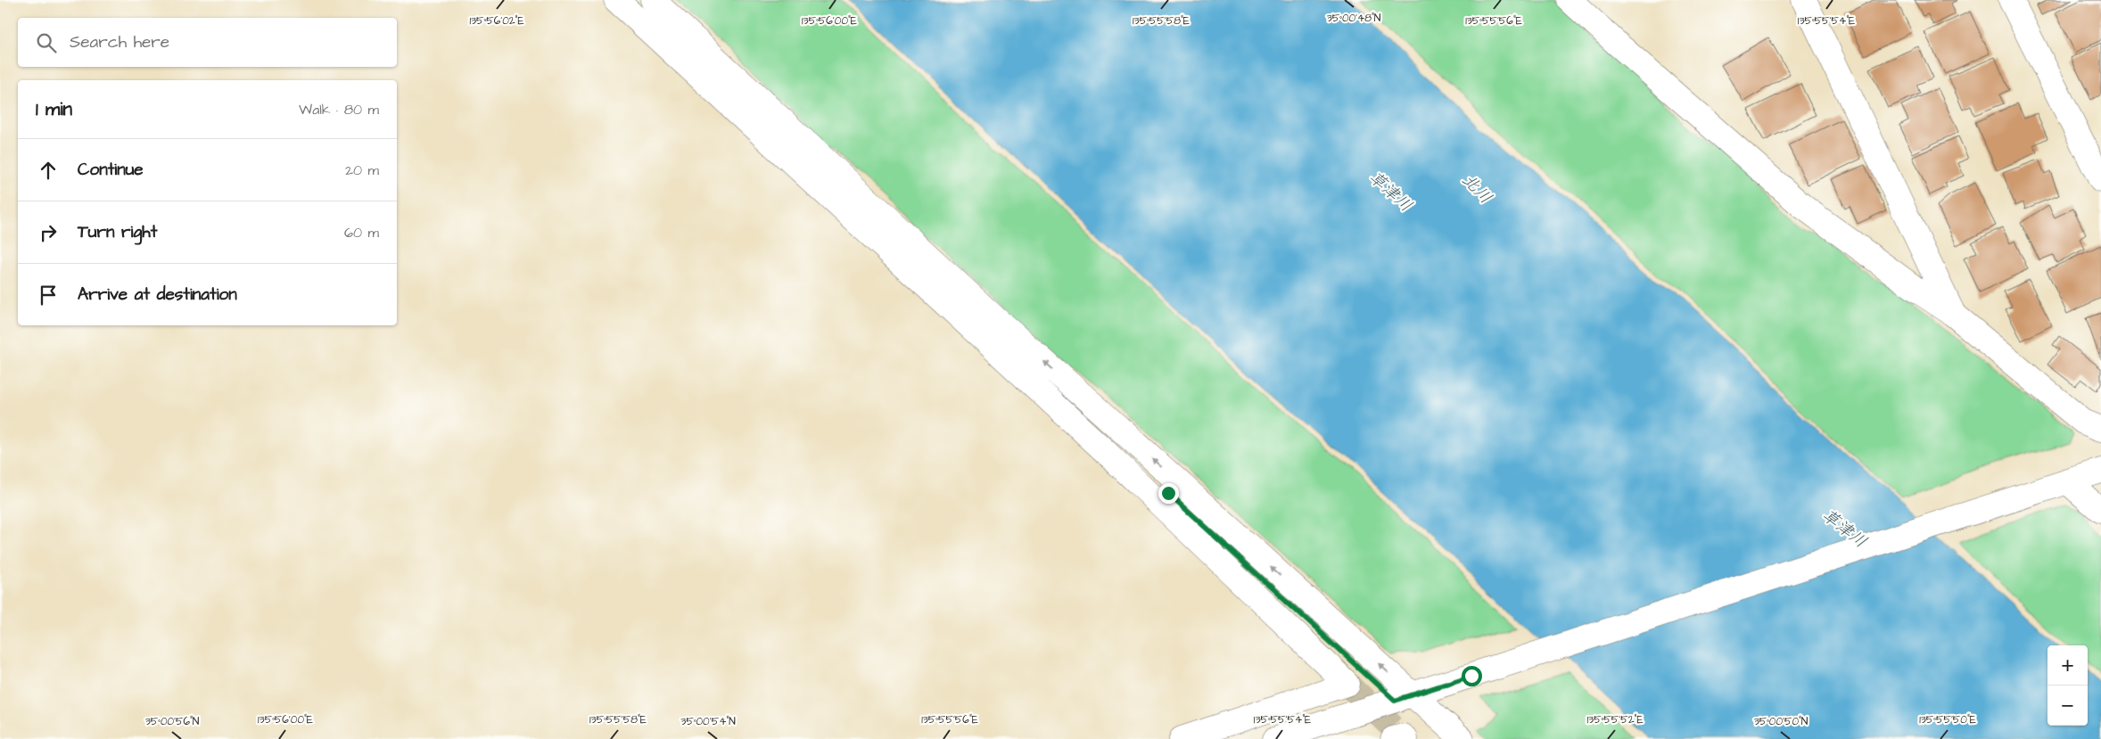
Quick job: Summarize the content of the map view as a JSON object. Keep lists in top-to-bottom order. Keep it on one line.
{"water":["北川","草津川"],"page":{"search":"Search here","heading":["1 min","Walk · 80 m"],"list":[["Continue","20 m"],["Turn right","60 m"],"Arrive at destination"],"map_buttons":["+","−"]},"coordinates":["35°00'48\"N","135°56'02\"E","135°56'00\"E","135°55'58\"E","135°55'56\"E","135°55'54\"E","135°55'52\"E","135°55'50\"E","35°00'56\"N","35°00'54\"N","35°00'50\"N"]}
